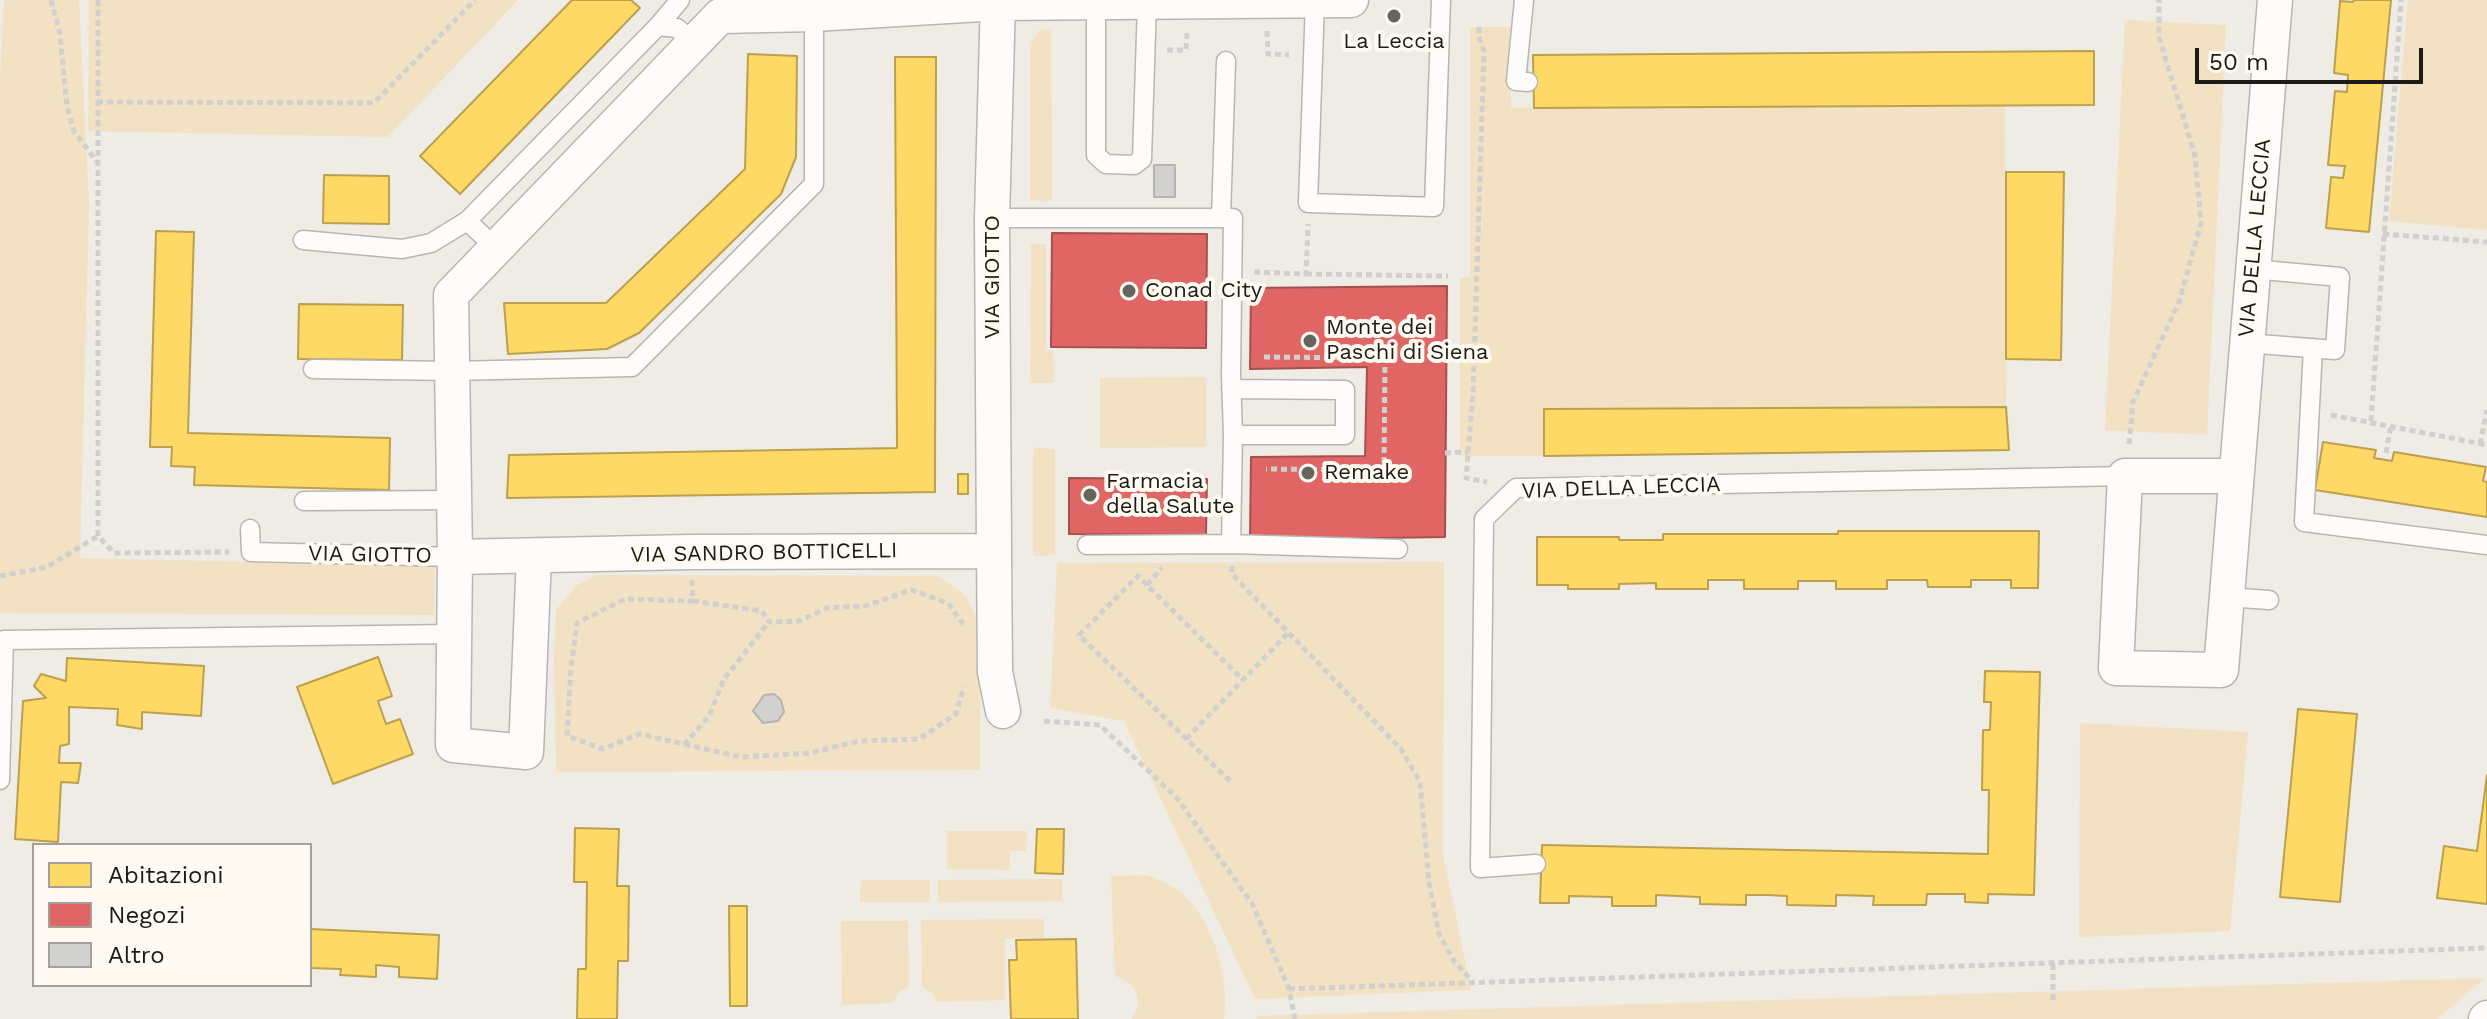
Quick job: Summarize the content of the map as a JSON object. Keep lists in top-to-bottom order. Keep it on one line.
{"streets":{"street":["VIA DELLA LECCIA","VIA GIOTTO","VIA SANDRO BOTTICELLI"]},"crossings":[["VIA GIOTTO","VIA SANDRO BOTTICELLI"]],"places":["La Leccia","Conad City","Monte dei Paschi di Siena","Remake","Farmacia della Salute"],"legend":["Abitazioni","Negozi","Altro"],"scale_bar":"50 m"}
